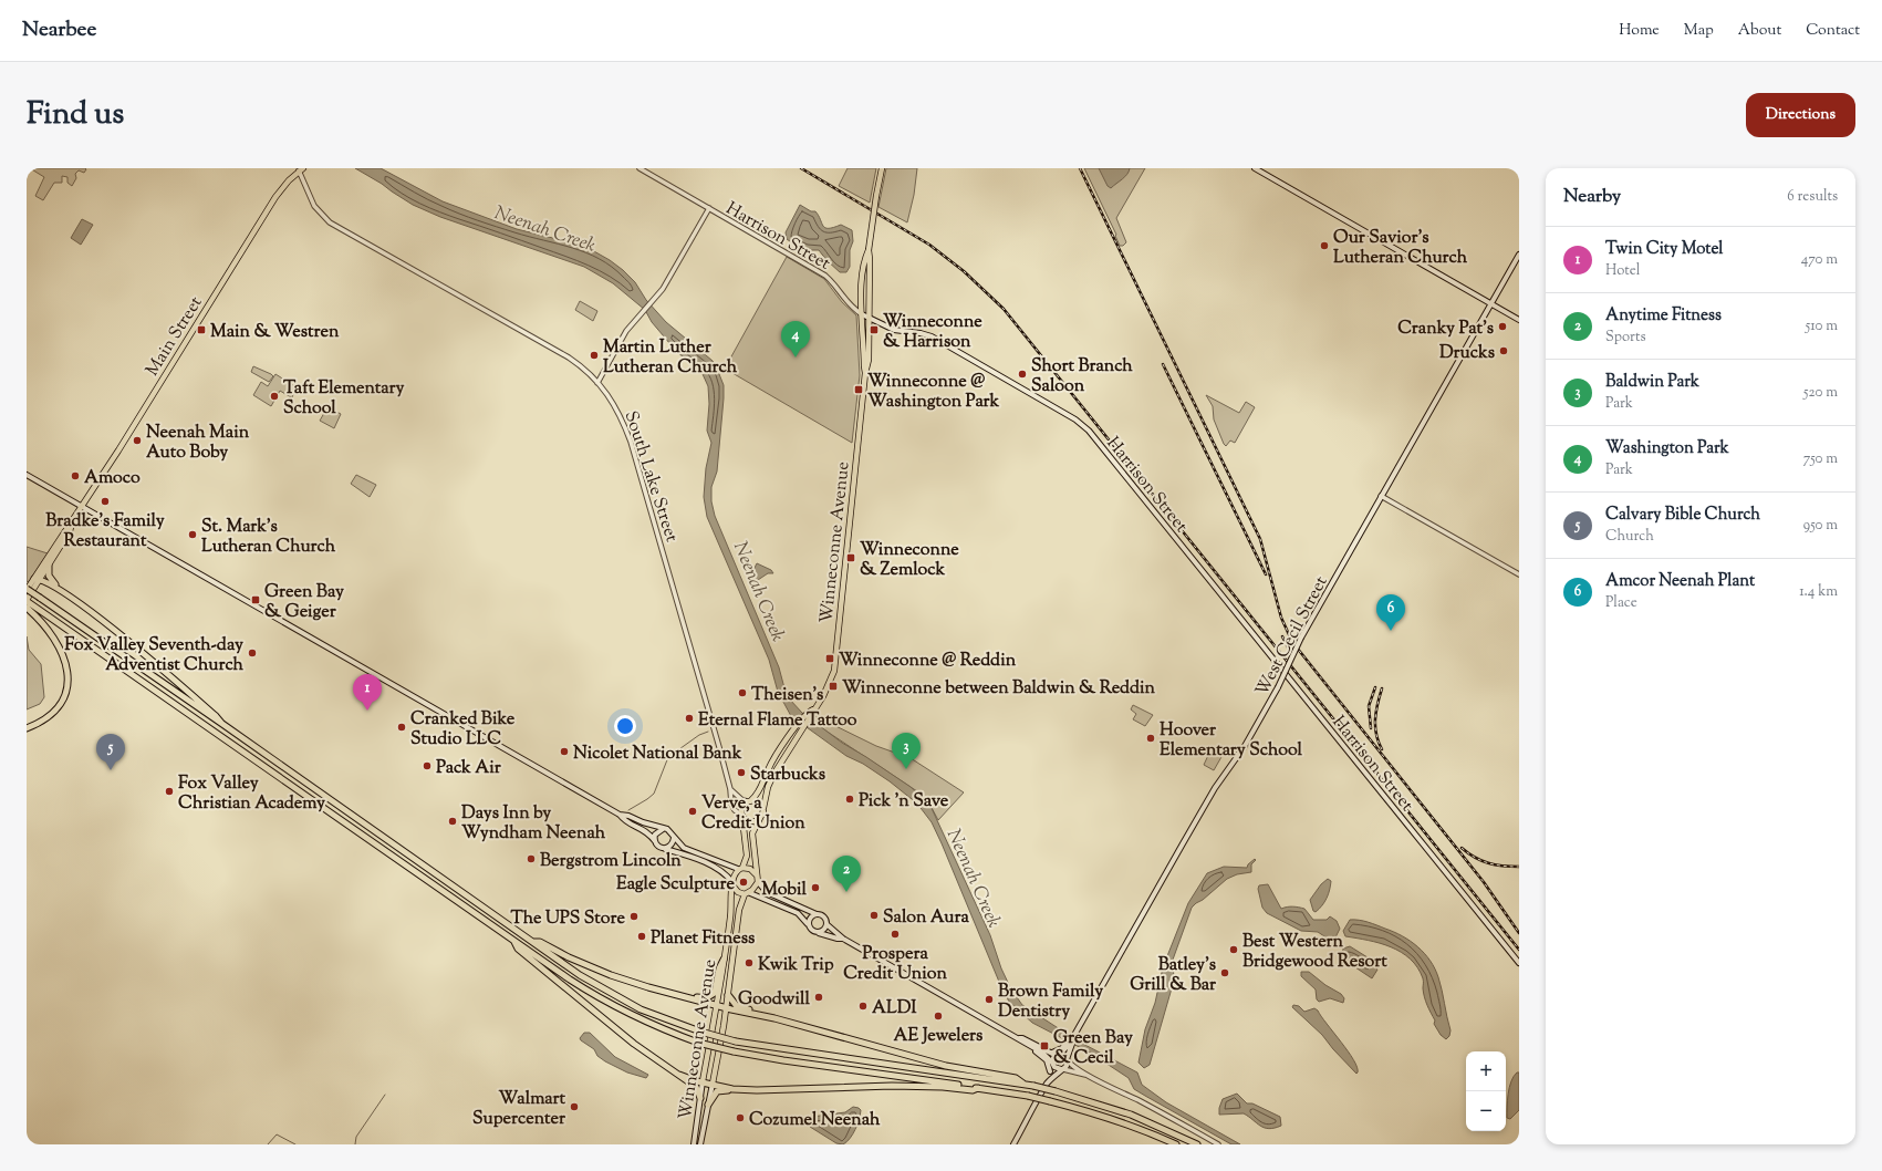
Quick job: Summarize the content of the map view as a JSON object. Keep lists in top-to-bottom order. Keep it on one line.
{"streets":{"main road":["Harrison Street","Main Street","Winneconne Avenue","West Cecil Street"],"street":["South Lake Street"]},"crossings":[["Harrison Street","Winneconne Avenue"],["Main Street","South Lake Street"]],"water":["Neenah Creek"],"places":{"other":["Our Savior’s Lutheran Church","Cranky Pat's","Drucks","Martin Luther Lutheran Church","Short Branch Saloon","Taft Elementary School","Neenah Main Auto Boby","Amoco","Bradke's Family Restaurant","St. Mark's Lutheran Church","Fox Valley Seventh-day Adventist Church","Theisen's","Eternal Flame Tattoo","Cranked Bike Studio LLC","Hoover Elementary School","Nicolet National Bank","Pack Air","Starbucks","Fox Valley Christian Academy","Pick 'n Save","Verve, a Credit Union","Days Inn by Wyndham Neenah","Bergstrom Lincoln","Eagle Sculpture","Mobil","Salon Aura","The UPS Store","Prospera Credit Union","Planet Fitness","Best Western Bridgewood Resort","Kwik Trip","Batley's Grill & Bar","Goodwill","Brown Family Dentistry","ALDI","AE Jewelers","Walmart Supercenter","Cozumel Neenah"],"transit":["Main & Westren","Winneconne & Harrison","Winneconne @ Washington Park","Winneconne & Zemlock","Green Bay & Geiger","Winneconne @ Reddin","Winneconne between Baldwin & Reddin","Green Bay & Cecil"]},"page":{"header":"Nearbee","nav":["Home","Map","About","Contact"],"title":"Find us","buttons":"Directions","heading":["Nearby","6 results"],"list":[{"mark":"1","name":"Twin City Motel","note":"Hotel","value":"470 m"},{"mark":"2","name":"Anytime Fitness","note":"Sports","value":"510 m"},{"mark":"3","name":"Baldwin Park","note":"Park","value":"520 m"},{"mark":"4","name":"Washington Park","note":"Park","value":"750 m"},{"mark":"5","name":"Calvary Bible Church","note":"Church","value":"950 m"},{"mark":"6","name":"Amcor Neenah Plant","note":"Place","value":"1.4 km"}],"pins":["4","6","1","3","5","2"],"map_buttons":["+","−"]}}
